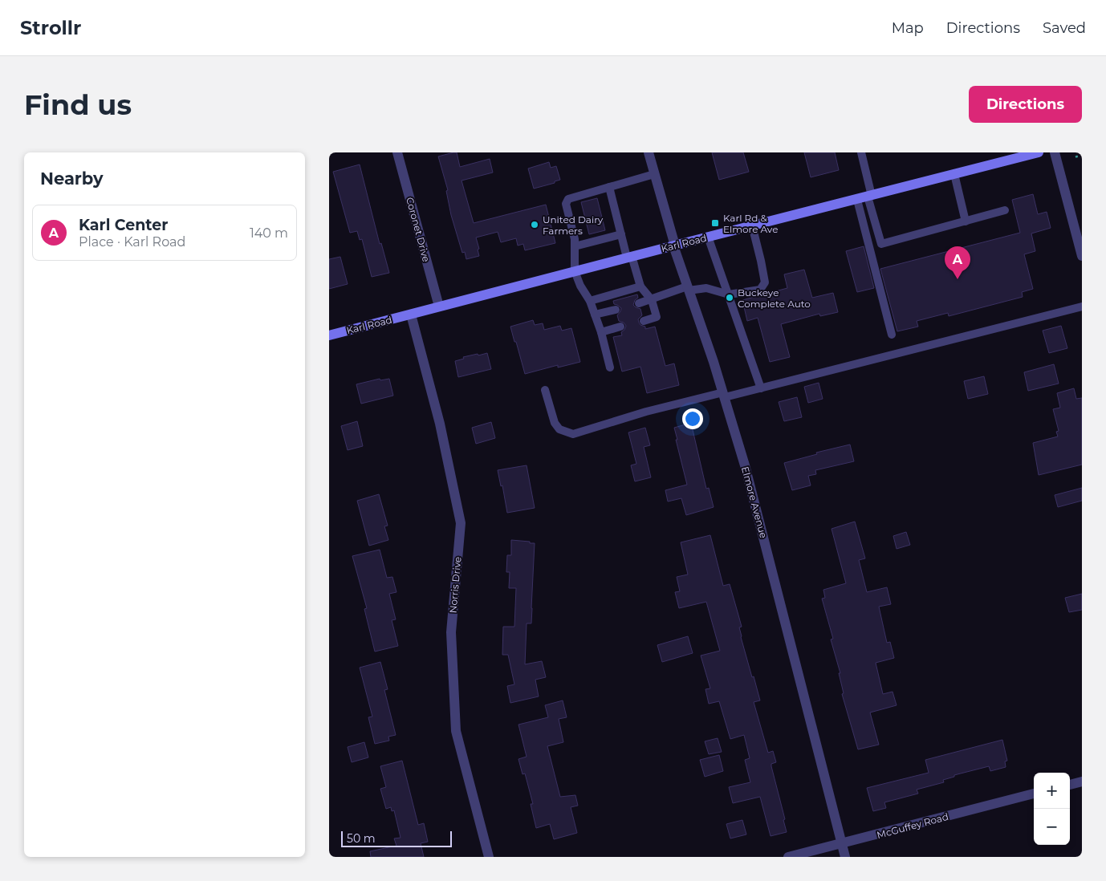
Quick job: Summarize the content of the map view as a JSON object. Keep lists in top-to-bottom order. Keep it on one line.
{"streets":{"main road":["Karl Road"],"street":["Coronet Drive","Elmore Avenue","Norris Drive","McGuffey Road"]},"crossings":[["Coronet Drive","Karl Road"],["Karl Road","Elmore Avenue"],["Karl Road","Norris Drive"],["Elmore Avenue","McGuffey Road"]],"places":{"transit":["Karl Rd & Elmore Ave"],"other":["United Dairy Farmers","Buckeye Complete Auto"]},"scale_bar":"50 m","page":{"header":"Strollr","nav":["Map","Directions","Saved"],"buttons":"Directions","title":"Find us","heading":"Nearby","list":[{"mark":"A","name":"Karl Center","note":"Place · Karl Road","value":"140 m"}],"pins":"A","map_buttons":["+","−"],"scale":"50 m"}}
